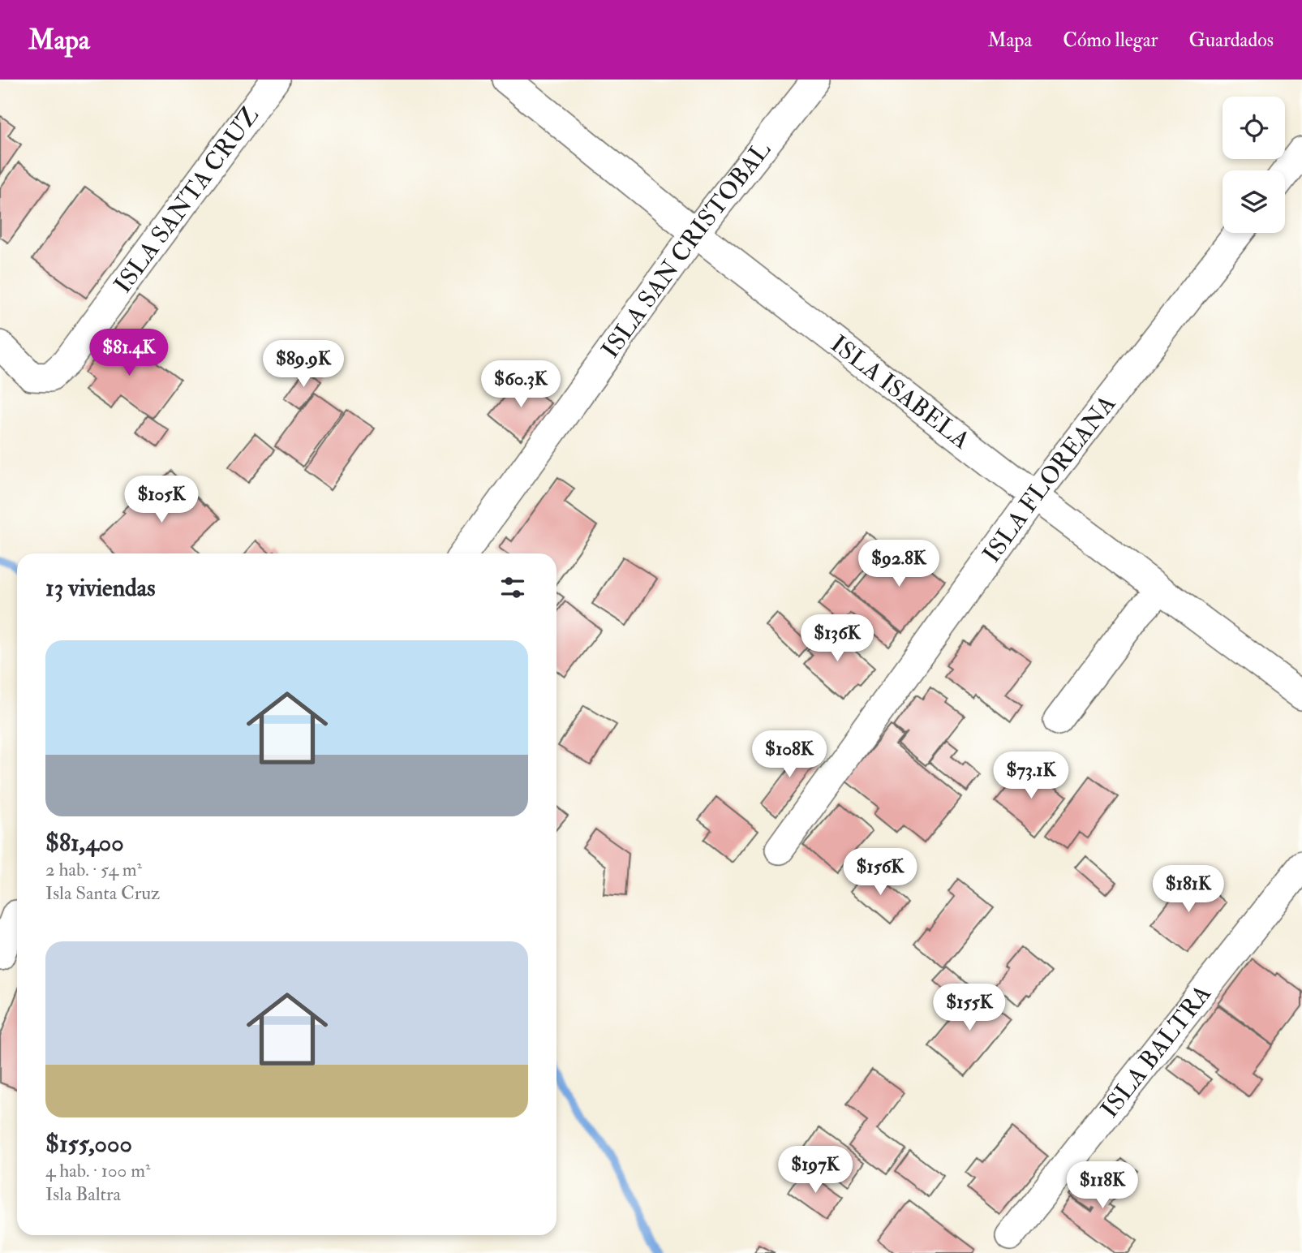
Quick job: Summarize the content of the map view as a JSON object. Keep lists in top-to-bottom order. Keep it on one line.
{"streets":{"street":["ISLA SANTA CRUZ","ISLA SAN CRISTOBAL","ISLA ISABELA","ISLA FLOREANA","ISLA BALTRA"]},"crossings":[["ISLA SAN CRISTOBAL","ISLA ISABELA"],["ISLA ISABELA","ISLA FLOREANA"]],"page":{"header":"Mapa","nav":["Mapa","Cómo llegar","Guardados"],"price":["$81.4K","$89.9K","$60.3K","$105K","$92.8K","$136K","$108K","$73.1K","$156K","$181K","$155K","$197K","$118K"],"heading":"13 viviendas","list":[{"name":"$81,400","note":"2 hab. · 54 m² · Isla Santa Cruz"},{"name":"$155,000","note":"4 hab. · 100 m² · Isla Baltra"}]}}
